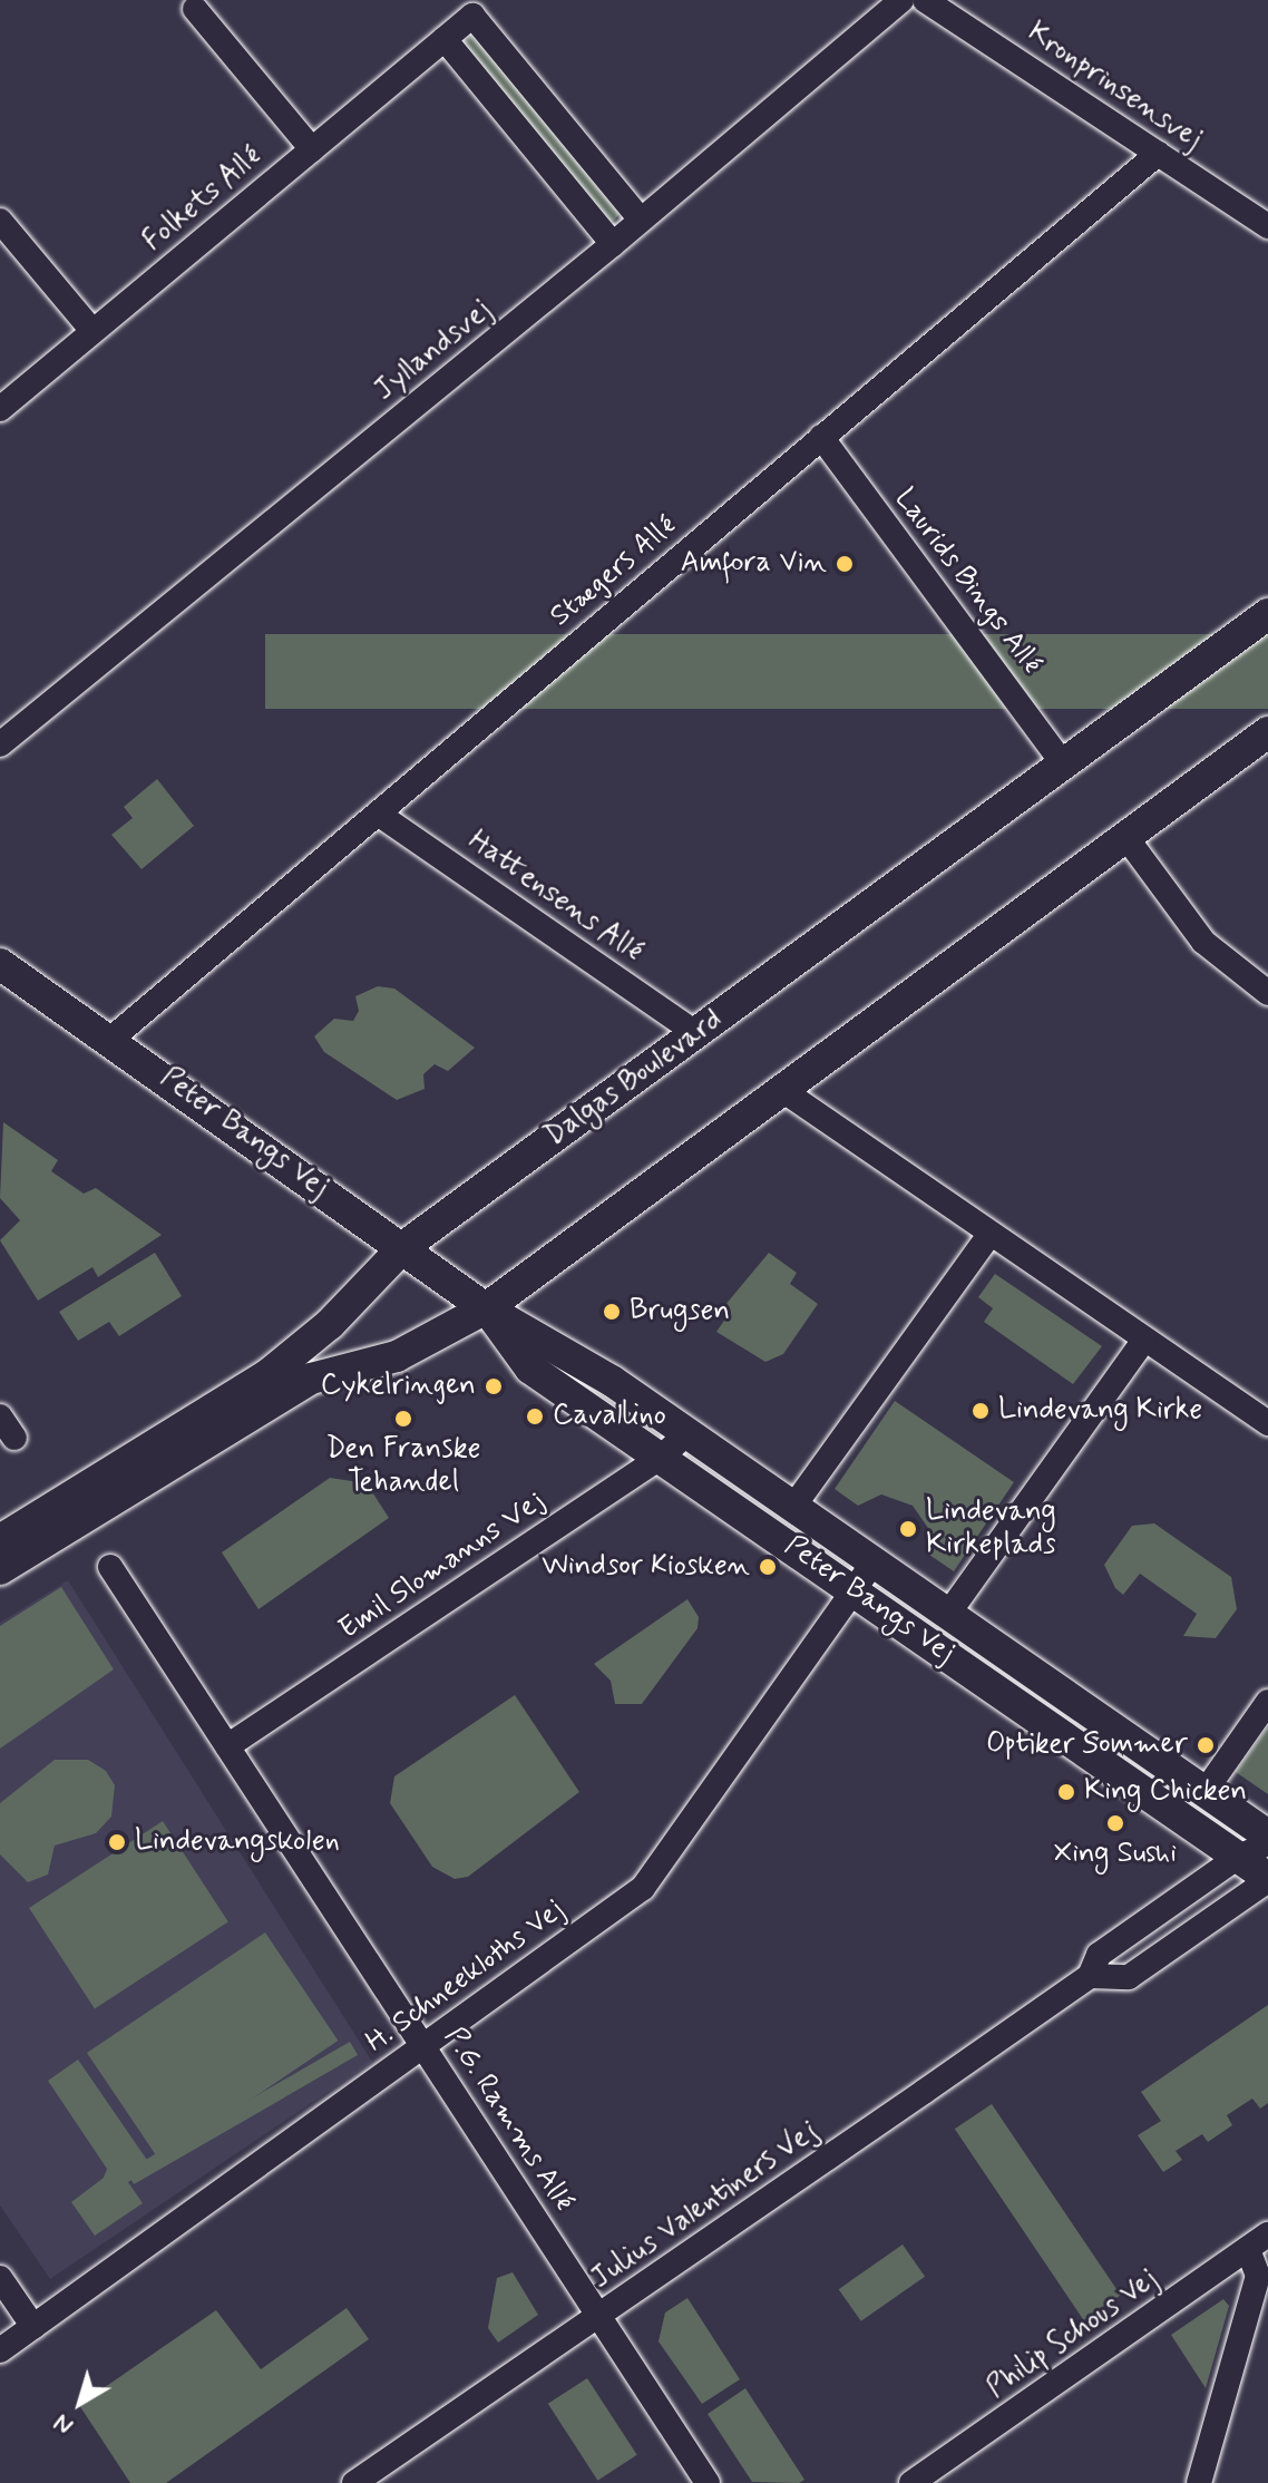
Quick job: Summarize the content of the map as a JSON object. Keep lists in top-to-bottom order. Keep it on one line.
{"streets":{"street":["Kronprinsensvej","Folkets Allé","Jyllandsvej","Stægers Allé","Laurids Bings Allé","Hattensens Allé","Dalgas Boulevard","Peter Bangs Vej","Emil Slomanns Vej","H. Schneekloths Vej","P.G. Ramms Allé","Julius Valentiners Vej","Philip Schous Vej"]},"crossings":[["Kronprinsensvej","Stægers Allé"],["Folkets Allé","Jyllandsvej"],["Stægers Allé","Laurids Bings Allé"],["Stægers Allé","Hattensens Allé"],["Stægers Allé","Peter Bangs Vej"],["Laurids Bings Allé","Dalgas Boulevard"],["Hattensens Allé","Dalgas Boulevard"],["Dalgas Boulevard","Peter Bangs Vej"],["Peter Bangs Vej","Emil Slomanns Vej"],["Peter Bangs Vej","H. Schneekloths Vej"],["Peter Bangs Vej","Julius Valentiners Vej"],["Emil Slomanns Vej","P.G. Ramms Allé"],["H. Schneekloths Vej","P.G. Ramms Allé"],["P.G. Ramms Allé","Julius Valentiners Vej"]],"places":["Amfora Vin","Brugsen","Cykelringen","Lindevang Kirke","Cavallino","Den Franske Tehandel","Lindevang Kirkeplads","Windsor Kiosken","Optiker Sommer","King Chicken","Xing Sushi","Lindevangskolen"],"north":"bottom left"}
